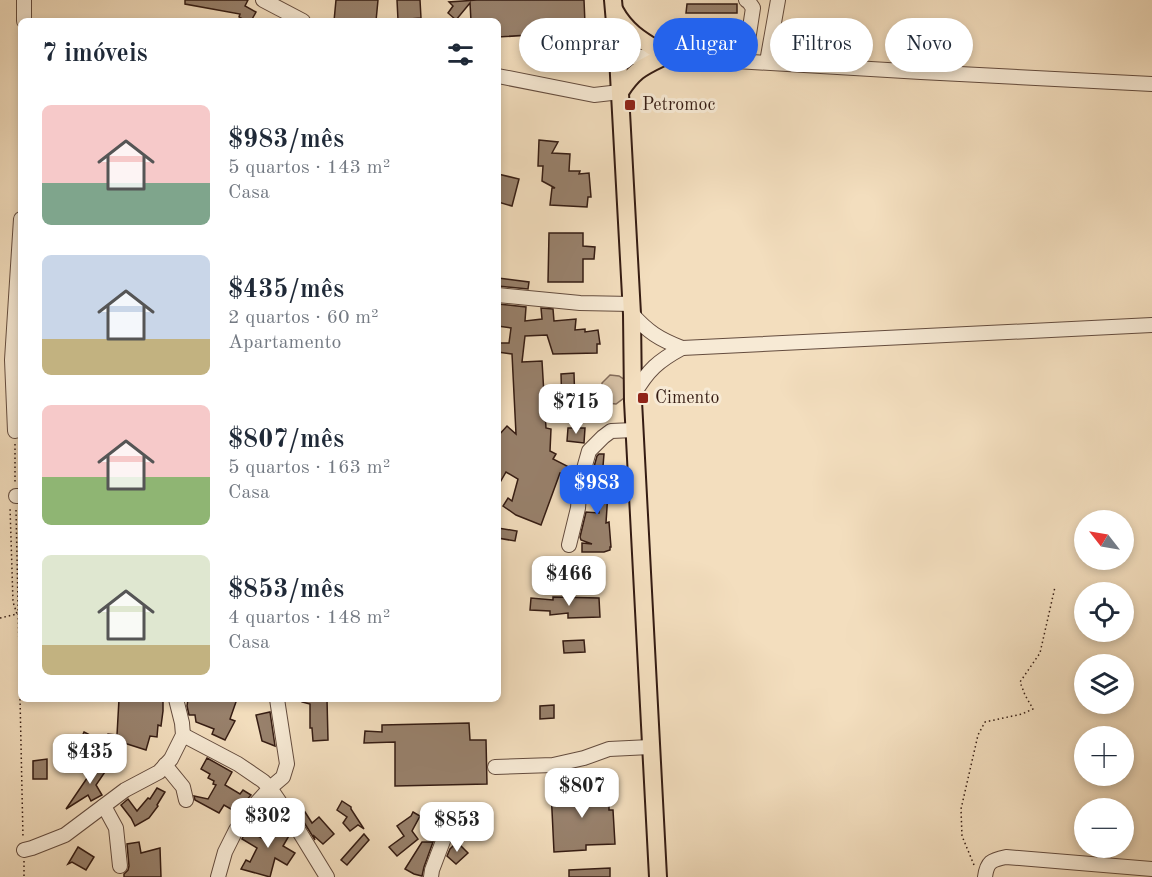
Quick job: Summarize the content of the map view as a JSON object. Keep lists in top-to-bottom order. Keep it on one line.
{"places":{"transit":["Petromoc","Cimento"]},"north":"top left","page":{"chip":["Comprar","Alugar","Filtros","Novo"],"heading":"7 imóveis","list":[{"name":"$983/mês","note":"5 quartos · 143 m² · Casa"},{"name":"$435/mês","note":"2 quartos · 60 m² · Apartamento"},{"name":"$807/mês","note":"5 quartos · 163 m² · Casa"},{"name":"$853/mês","note":"4 quartos · 148 m² · Casa"}],"price":["$715","$983","$466","$435","$807","$302","$853"],"map_buttons":["+","−"]}}
